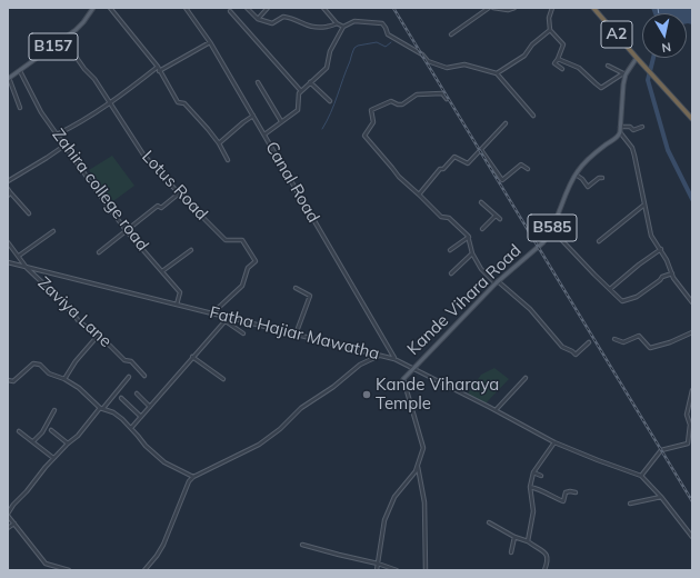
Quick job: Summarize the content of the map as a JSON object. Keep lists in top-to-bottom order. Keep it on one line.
{"streets":{"highway":["A2"],"main road":["B157","B585","Kande Vihara Road"],"street":["Canal Road","Lotus Road","Zahira college road","Zaviya Lane","Fatha Hajiar Mawatha"]},"crossings":[["B157","Lotus Road"],["B157","Zahira college road"],["Canal Road","Fatha Hajiar Mawatha"],["Lotus Road","Fatha Hajiar Mawatha"],["Zahira college road","Fatha Hajiar Mawatha"],["Kande Vihara Road","Fatha Hajiar Mawatha"],["Zaviya Lane","Fatha Hajiar Mawatha"]],"places":["Kande Viharaya Temple"],"north":"bottom"}
